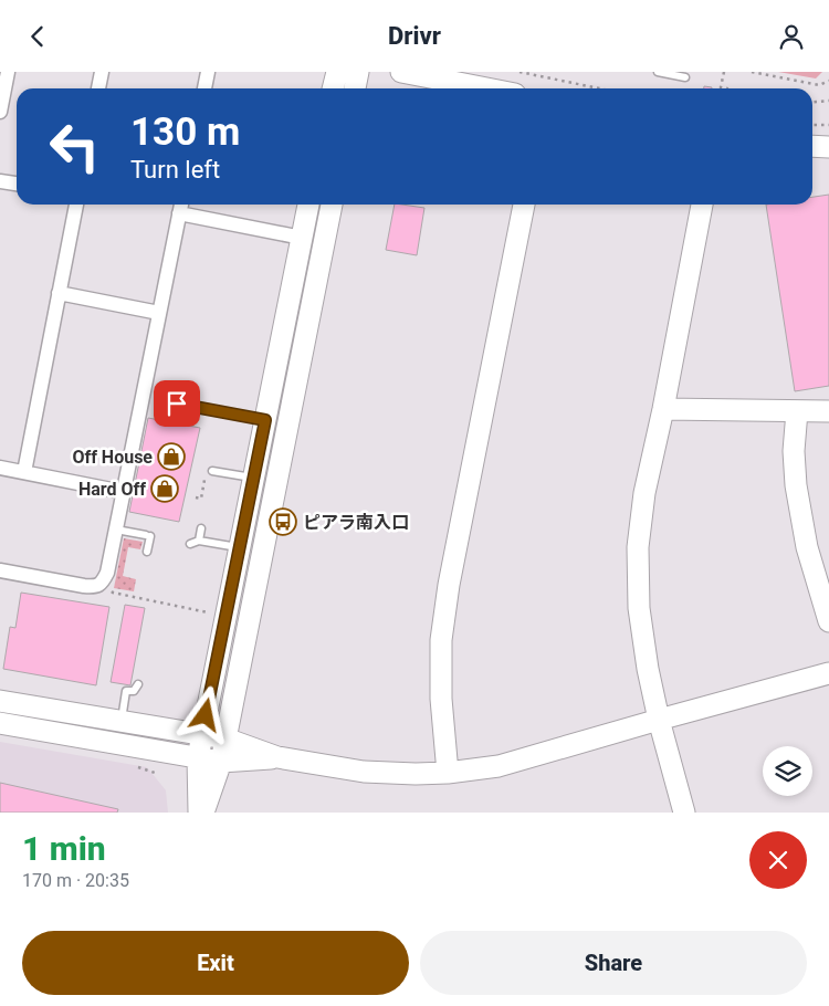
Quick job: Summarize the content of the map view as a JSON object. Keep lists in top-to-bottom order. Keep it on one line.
{"places":{"shop":["Off House","Hard Off"],"bus stop":["ピアラ南入口"]},"page":{"header":"Drivr","turn":["130 m","Turn left"],"heading":["1 min","170 m · 20:35"],"buttons":["Exit","Share"]}}
